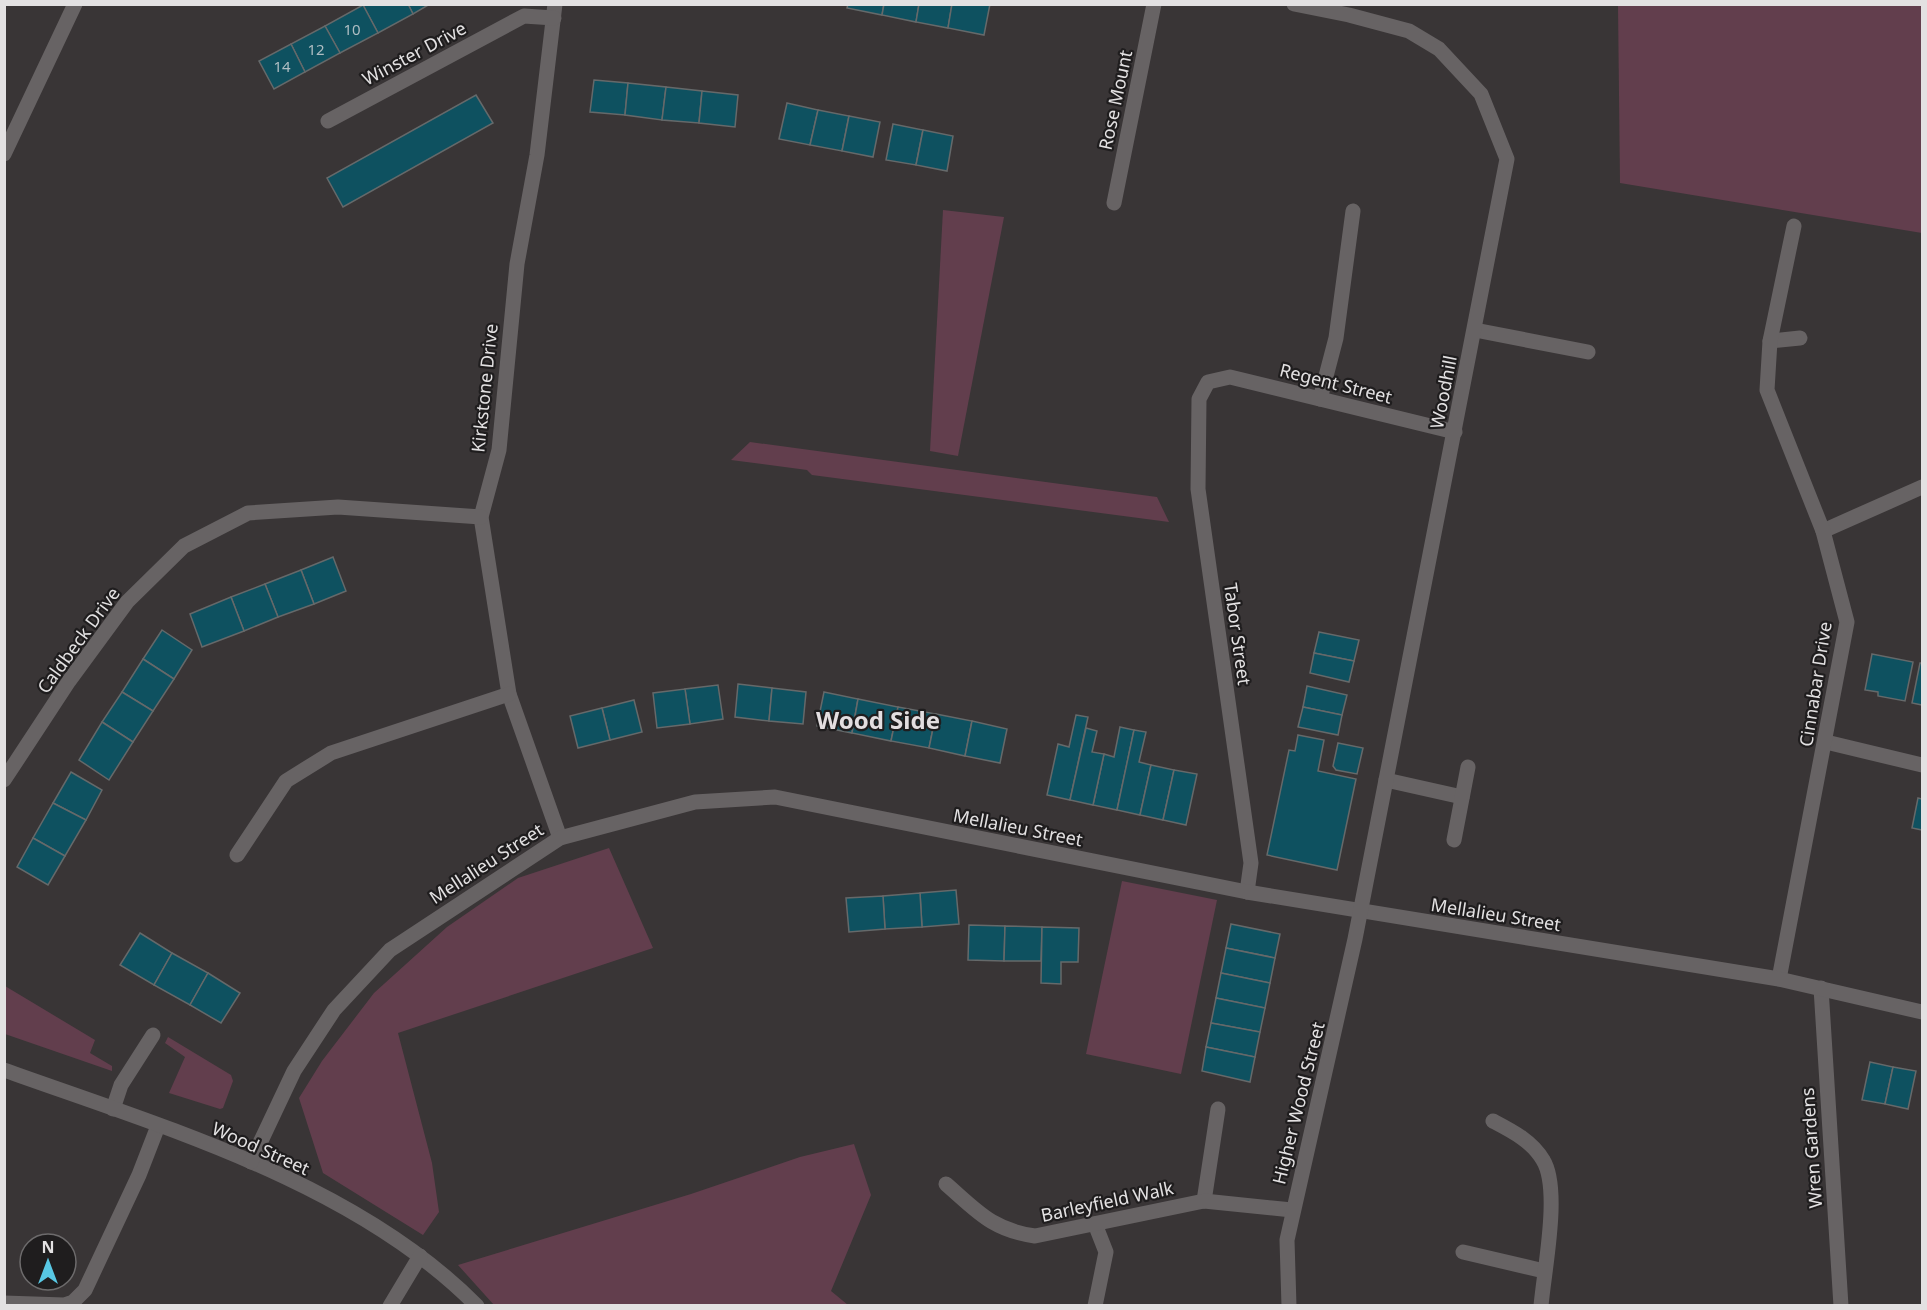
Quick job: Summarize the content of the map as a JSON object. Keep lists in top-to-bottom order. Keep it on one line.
{"streets":{"street":["Winster Drive","Rose Mount","Regent Street","Kirkstone Drive","Woodhill","Tabor Street","Caldbeck Drive","Cinnabar Drive","Mellalieu Street","Higher Wood Street","Wood Street","Wren Gardens","Barleyfield Walk"]},"crossings":[["Winster Drive","Kirkstone Drive"],["Regent Street","Woodhill"],["Regent Street","Tabor Street"],["Kirkstone Drive","Caldbeck Drive"],["Kirkstone Drive","Mellalieu Street"],["Woodhill","Mellalieu Street"],["Woodhill","Higher Wood Street"],["Tabor Street","Mellalieu Street"],["Cinnabar Drive","Mellalieu Street"],["Mellalieu Street","Higher Wood Street"],["Mellalieu Street","Wood Street"],["Mellalieu Street","Wren Gardens"],["Higher Wood Street","Barleyfield Walk"]],"districts":["Wood Side"],"house_numbers":["10","12","14"],"north":"top"}
